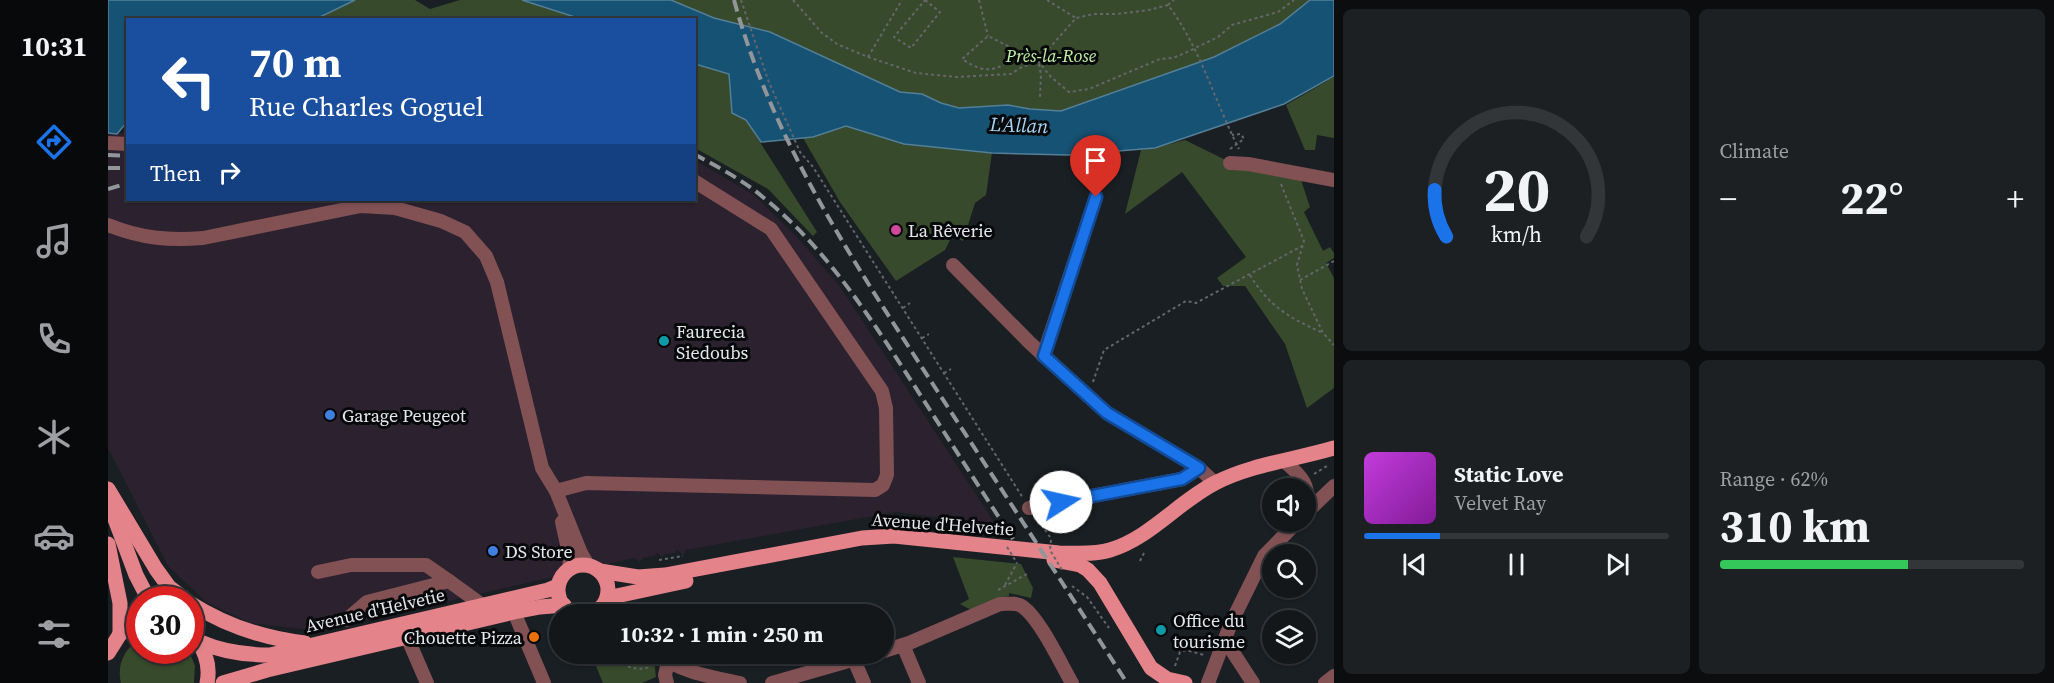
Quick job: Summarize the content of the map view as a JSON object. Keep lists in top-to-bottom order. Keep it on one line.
{"streets":{"main road":["Avenue d'Helvetie"]},"water":["L'Allan"],"parks":["Près-la-Rose"],"places":["La Rêverie","Faurecia Siedoubs","Garage Peugeot","DS Store","Office du tourisme","Chouette Pizza"],"page":{"tabs":"10:31","tile":["Climate",["Range · 62%","310 km"]],"turn":["70 m","Rue Charles Goguel"],"then":"Then","heat":["−","22°","+"],"song":["Static Love","Velvet Ray"],"limit":"30","trip":"10:32 · 1 min · 250 m","gauge":["20","km/h"]}}
